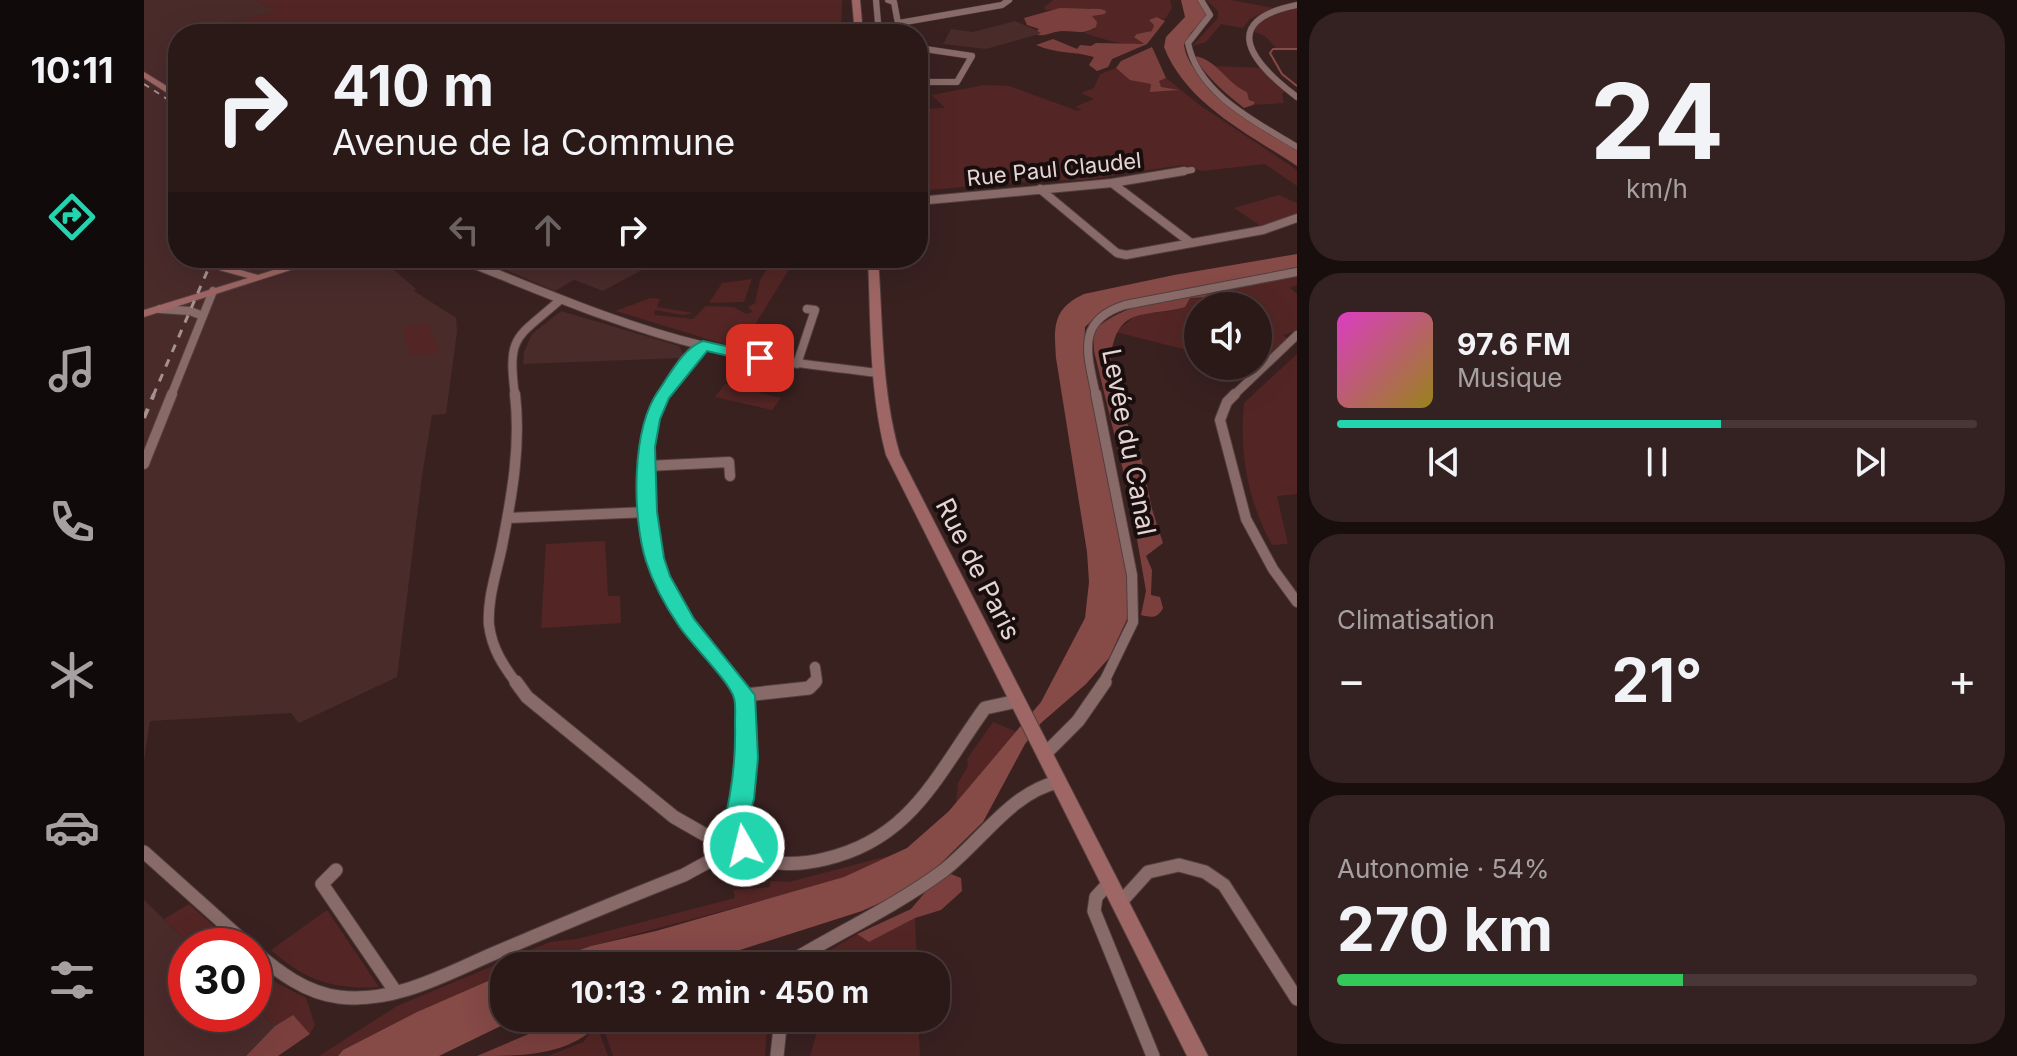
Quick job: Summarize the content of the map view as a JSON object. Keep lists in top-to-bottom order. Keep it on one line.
{"streets":{"main road":["Rue de Paris"],"street":["Rue Paul Claudel","Levée du Canal"]},"crossings":[["Levée du Canal","Rue de Paris"]],"page":{"tabs":"10:11","tile":[["24","km/h"],"Climatisation",["Autonomie · 54%","270 km"]],"turn":["410 m","Avenue de la Commune"],"song":["97.6 FM","Musique"],"heat":["−","21°","+"],"limit":"30","trip":"10:13 · 2 min · 450 m"}}
